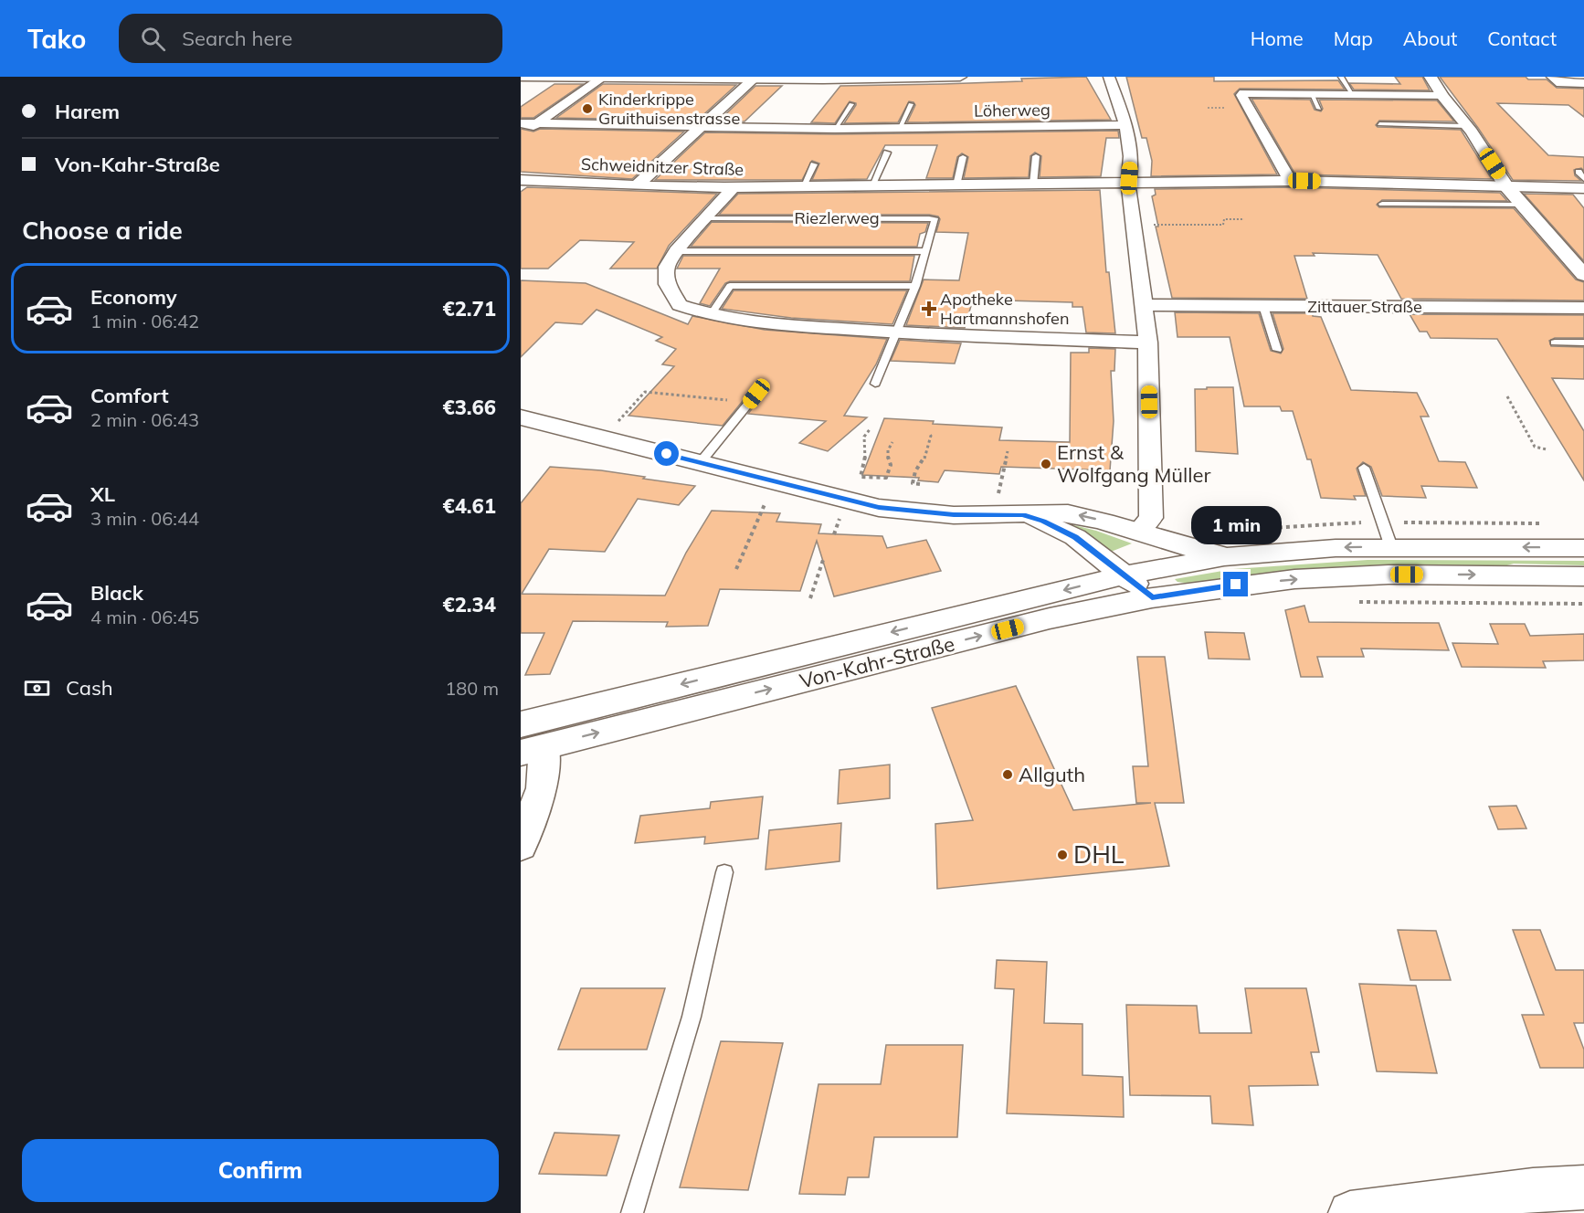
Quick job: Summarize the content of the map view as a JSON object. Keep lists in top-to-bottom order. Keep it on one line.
{"streets":{"street":["Löherweg","Schweidnitzer Straße","Zittauer Straße","Von-Kahr-Straße"],"lane":["Riezlerweg"]},"places":{"other":["Kinderkrippe Gruithuisenstrasse","Ernst & Wolfgang Müller","Allguth","DHL"],"health":["Apotheke Hartmannshofen"]},"page":{"header":"Tako","search":"Search here","nav":["Home","Map","About","Contact"],"banner":["Harem","Von-Kahr-Straße"],"heading":"Choose a ride","list":[{"name":"Economy","note":"1 min · 06:42","value":"€2.71"},{"name":"Comfort","note":"2 min · 06:43","value":"€3.66"},{"name":"XL","note":"3 min · 06:44","value":"€4.61"},{"name":"Black","note":"4 min · 06:45","value":"€2.34"}],"bubble":"1 min","pay":["Cash","180 m"],"buttons":"Confirm"}}
